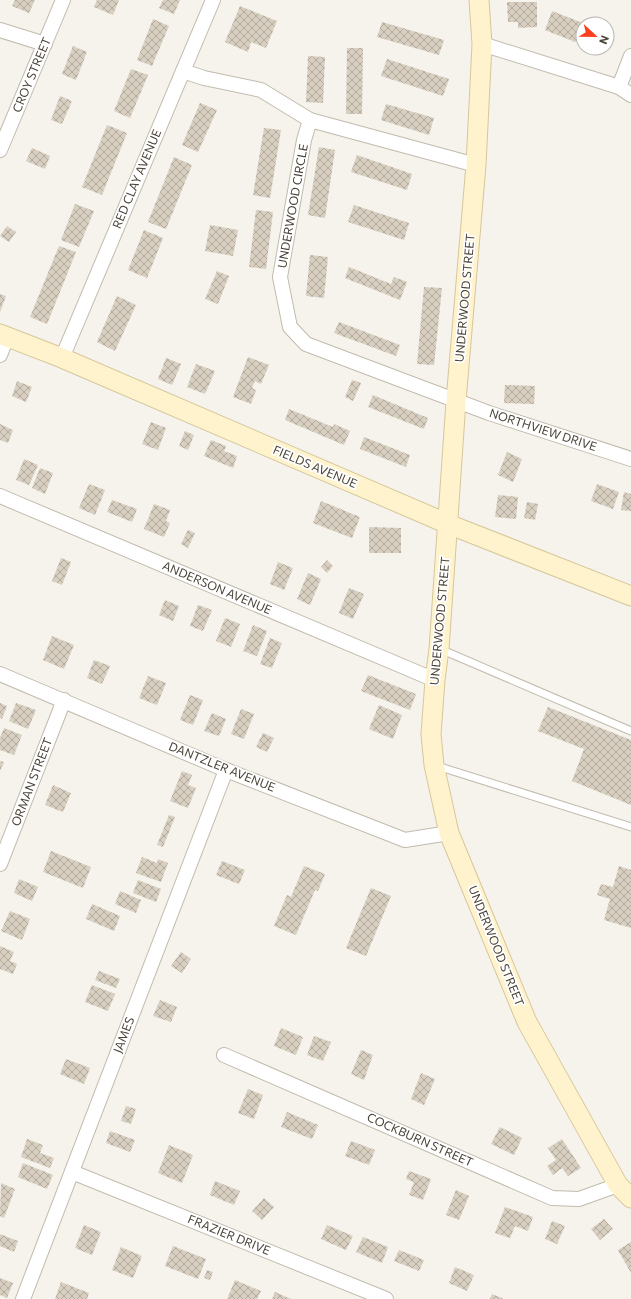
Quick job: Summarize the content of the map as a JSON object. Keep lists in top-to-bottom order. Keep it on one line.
{"streets":{"street":["CROY STREET","RED CLAY AVENUE","UNDERWOOD CIRCLE","UNDERWOOD STREET","NORTHVIEW DRIVE","FIELDS AVENUE","ANDERSON AVENUE","DANTZLER AVENUE","ORMAN STREET","JAMES","COCKBURN STREET","FRAZIER DRIVE"]},"crossings":[["RED CLAY AVENUE","FIELDS AVENUE"],["UNDERWOOD CIRCLE","UNDERWOOD STREET"],["UNDERWOOD CIRCLE","NORTHVIEW DRIVE"],["UNDERWOOD STREET","NORTHVIEW DRIVE"],["UNDERWOOD STREET","FIELDS AVENUE"],["UNDERWOOD STREET","ANDERSON AVENUE"],["UNDERWOOD STREET","DANTZLER AVENUE"],["UNDERWOOD STREET","COCKBURN STREET"],["DANTZLER AVENUE","ORMAN STREET"],["DANTZLER AVENUE","JAMES"],["JAMES","FRAZIER DRIVE"]],"north":"right"}
